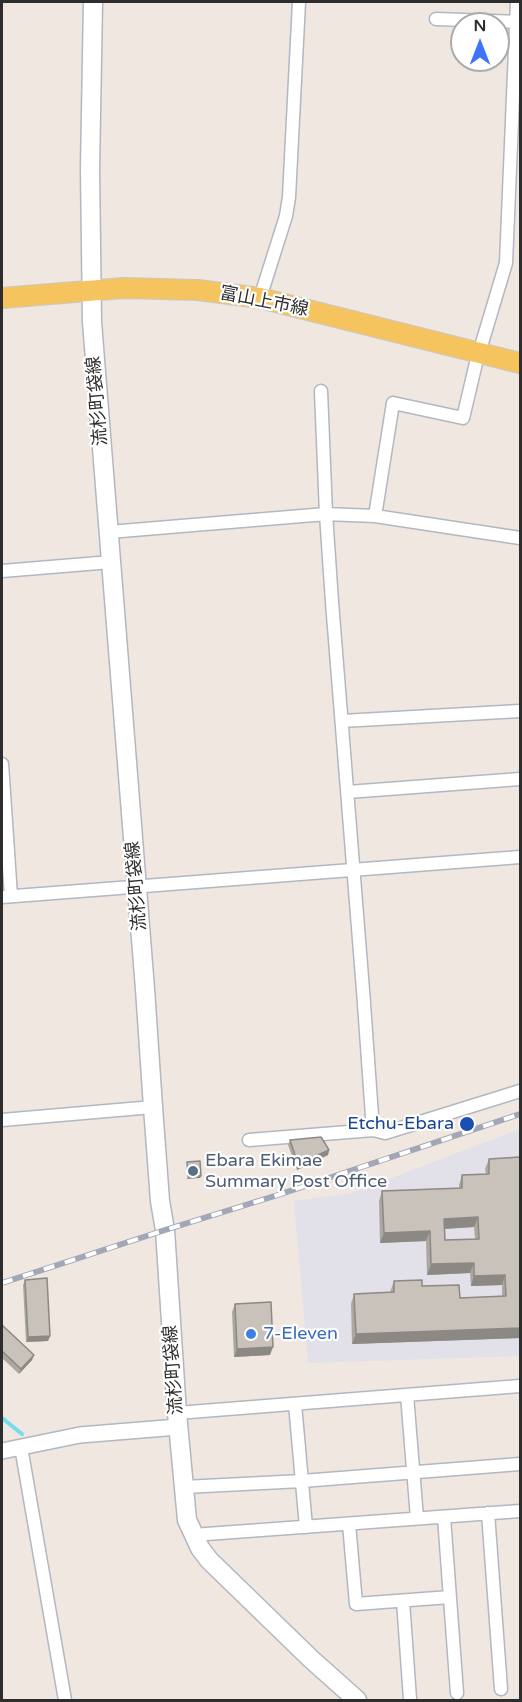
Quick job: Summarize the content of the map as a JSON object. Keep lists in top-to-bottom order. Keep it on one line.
{"streets":{"main road":["富山上市線","流杉町袋線"]},"crossings":[["富山上市線","流杉町袋線"]],"places":["Etchu-Ebara","Ebara Ekimae Summary Post Office","7-Eleven"],"north":"top"}
